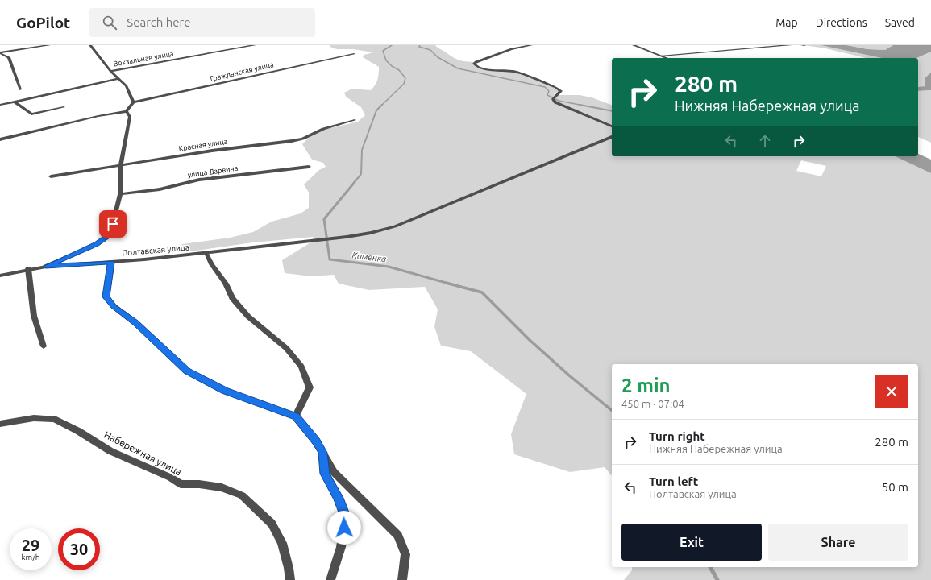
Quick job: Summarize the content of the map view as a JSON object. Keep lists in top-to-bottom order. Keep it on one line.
{"streets":{"street":["Вокзальная улица","Гражданская улица","Красная улица","улица Дарвина","Полтавская улица","Набережная улица"]},"water":["Каменка"],"page":{"header":"GoPilot","search":"Search here","nav":["Map","Directions","Saved"],"turn":["280 m","Нижняя Набережная улица"],"heading":["2 min","450 m · 07:04"],"list":[{"name":"Turn right","note":"Нижняя Набережная улица","value":"280 m"},{"name":"Turn left","note":"Полтавская улица","value":"50 m"}],"buttons":["Exit","Share"],"speed":"29 km/h","limit":"30"}}
